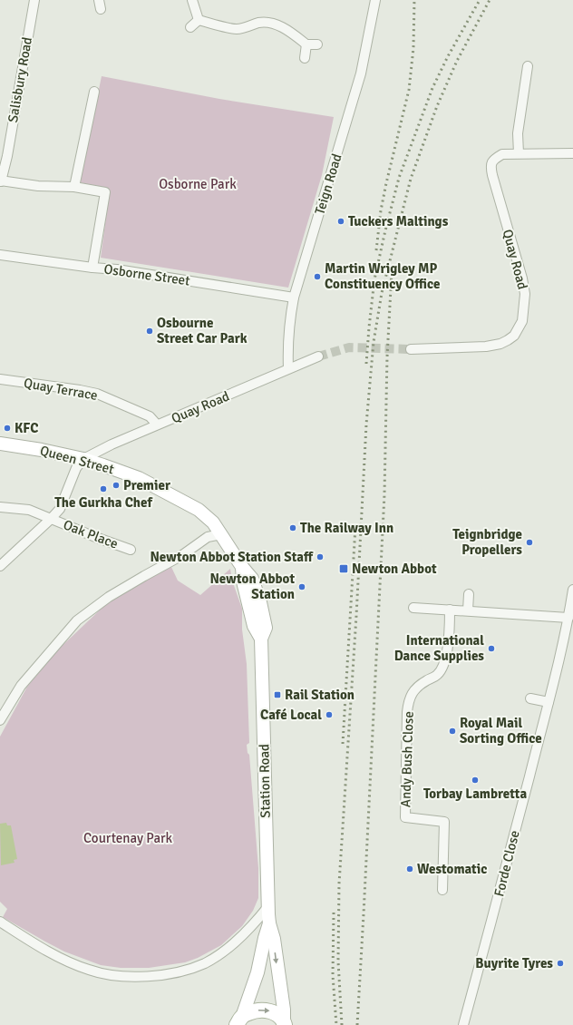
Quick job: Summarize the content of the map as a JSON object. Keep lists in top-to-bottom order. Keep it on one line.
{"streets":{"main road":["Queen Street","Station Road"],"street":["Salisbury Road","Teign Road","Quay Road","Osborne Street","Quay Terrace","Oak Place","Andy Bush Close","Forde Close"]},"crossings":[["Teign Road","Quay Road"],["Teign Road","Osborne Street"],["Quay Road","Quay Terrace"],["Quay Road","Queen Street"],["Quay Road","Oak Place"],["Queen Street","Oak Place"],["Queen Street","Station Road"]],"parks":["Osborne Park","Courtenay Park"],"places":{"other":["Tuckers Maltings","Martin Wrigley MP Constituency Office","Osbourne Street Car Park","KFC","Premier","The Gurkha Chef","The Railway Inn","Teignbridge Propellers","Newton Abbot Station Staff","Newton Abbot Station","International Dance Supplies","Café Local","Royal Mail Sorting Office","Torbay Lambretta","Westomatic","Buyrite Tyres"],"transit":["Newton Abbot","Rail Station"]}}
